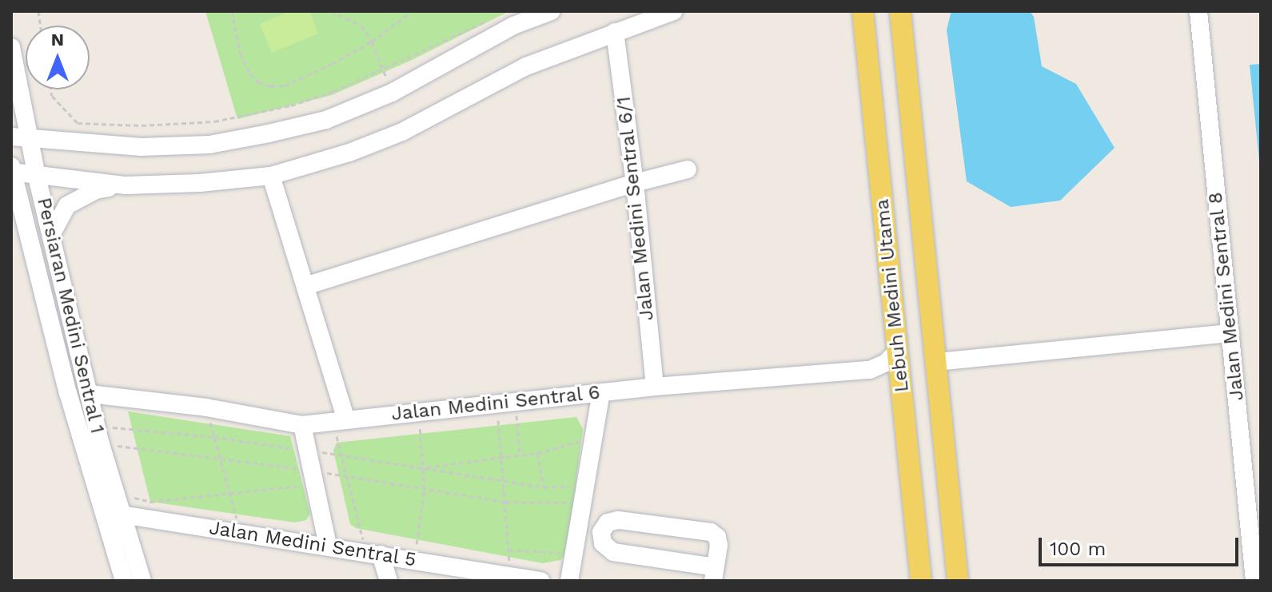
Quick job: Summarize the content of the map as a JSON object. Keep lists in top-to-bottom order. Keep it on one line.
{"streets":{"main road":["Lebuh Medini Utama"],"street":["Jalan Medini Sentral 6/1","Jalan Medini Sentral 8","Persiaran Medini Sentral 1","Jalan Medini Sentral 6","Jalan Medini Sentral 5"]},"crossings":[["Jalan Medini Sentral 6/1","Jalan Medini Sentral 6"],["Lebuh Medini Utama","Jalan Medini Sentral 6"],["Persiaran Medini Sentral 1","Jalan Medini Sentral 6"],["Persiaran Medini Sentral 1","Jalan Medini Sentral 5"]],"scale_bar":"100 m","north":"top"}
